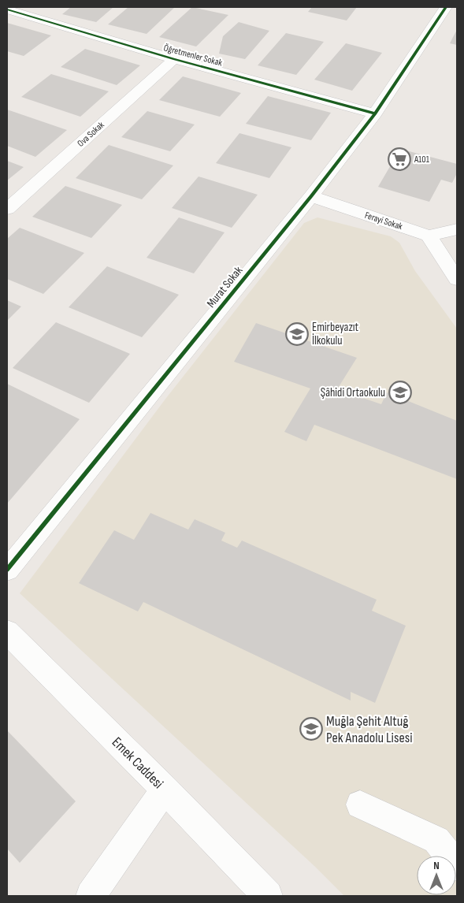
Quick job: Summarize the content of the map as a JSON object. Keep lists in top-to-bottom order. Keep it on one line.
{"streets":{"street":["Öğretmenler Sokak","Ova Sokak","Ferayi Sokak","Murat Sokak","Emek Caddesi"]},"crossings":[["Öğretmenler Sokak","Ova Sokak"],["Öğretmenler Sokak","Murat Sokak"],["Ferayi Sokak","Murat Sokak"]],"places":{"supermarket":["A101"],"school or university":["Emirbeyazıt İlkokulu","Şâhidi Ortaokulu","Muğla Şehit Altuğ Pek Anadolu Lisesi"]},"north":"top"}
